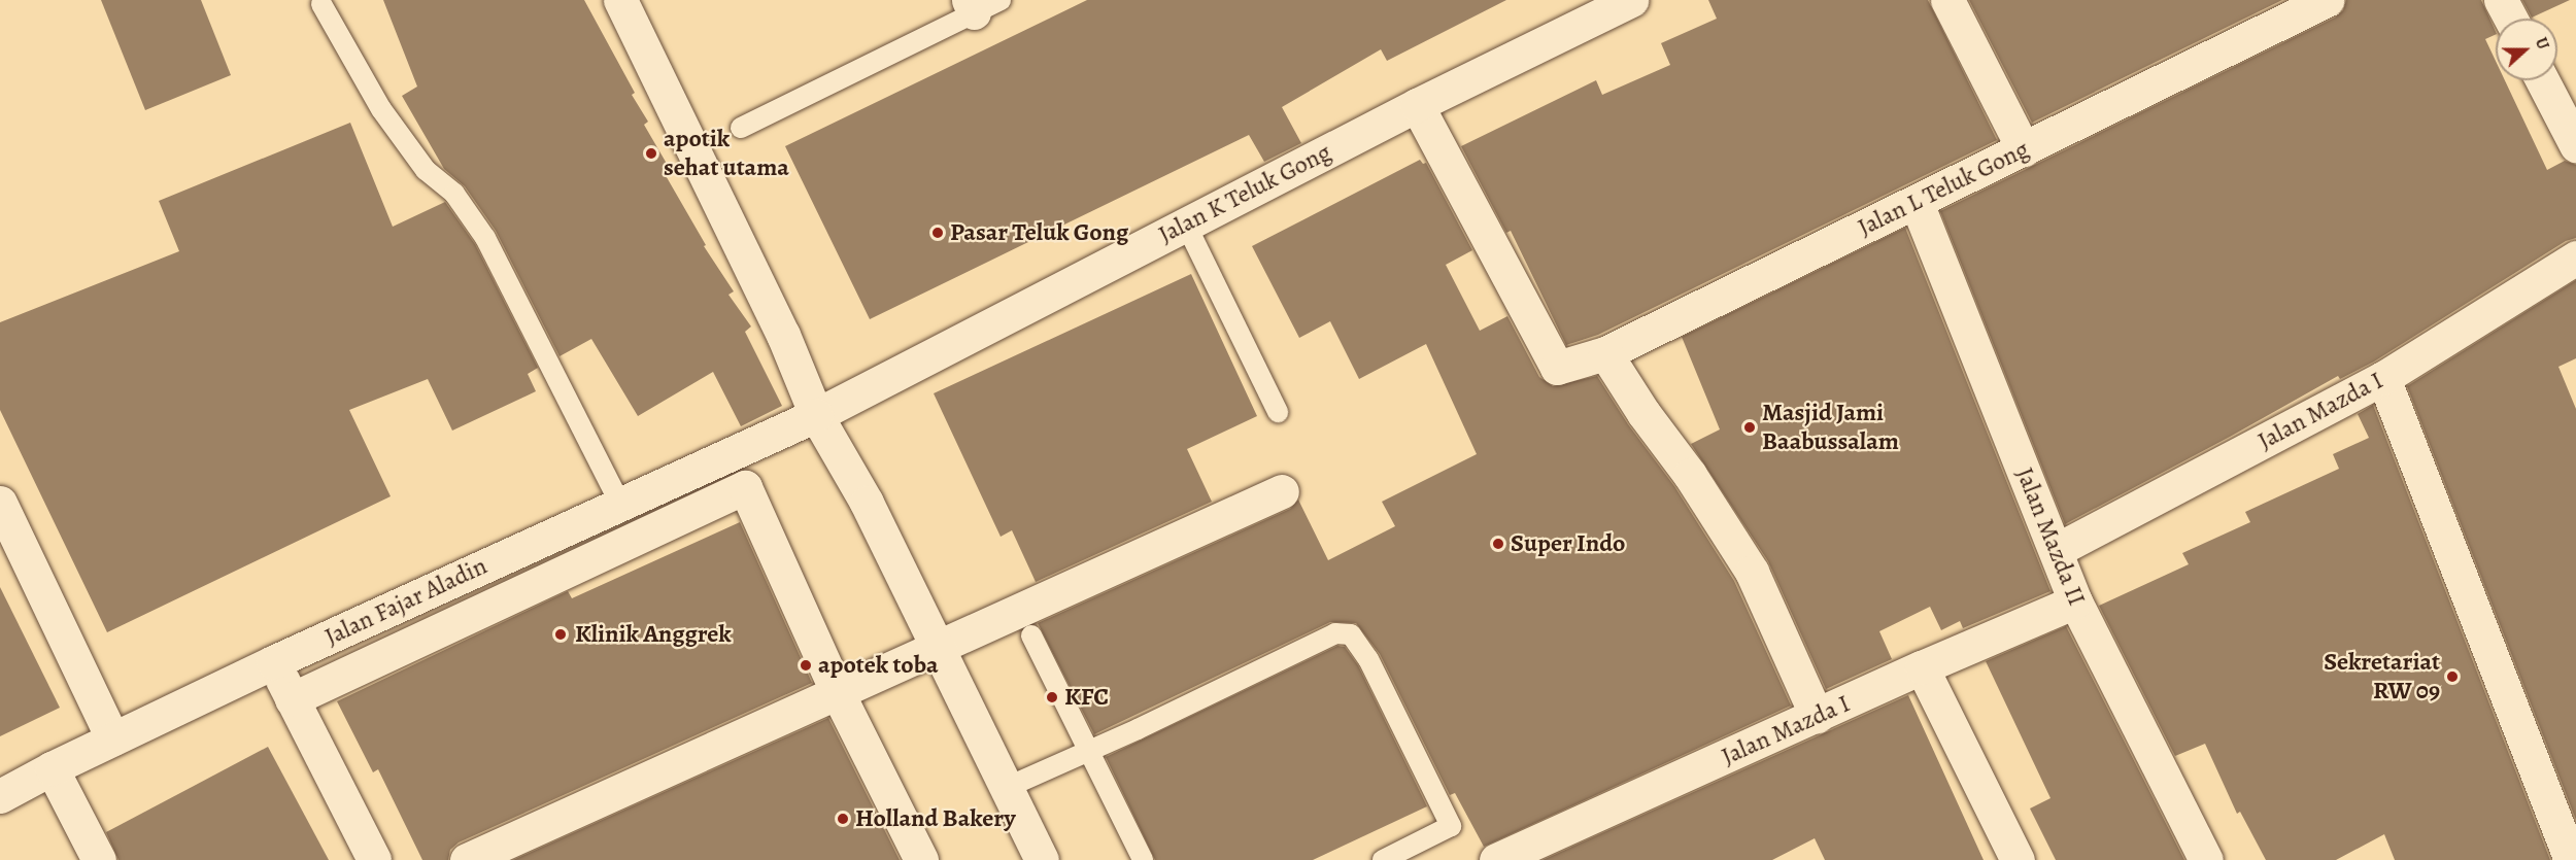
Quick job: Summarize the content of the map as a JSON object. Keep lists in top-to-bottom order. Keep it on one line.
{"streets":{"street":["Jalan L Teluk Gong","Jalan K Teluk Gong","Jalan Mazda I","Jalan Mazda II","Jalan Fajar Aladin"]},"crossings":[["Jalan L Teluk Gong","Jalan K Teluk Gong"],["Jalan L Teluk Gong","Jalan Mazda II"],["Jalan K Teluk Gong","Jalan Fajar Aladin"],["Jalan Mazda I","Jalan Mazda II"]],"places":["apotik sehat utama","Pasar Teluk Gong","Masjid Jami Baabussalam","Super Indo","Klinik Anggrek","apotek toba","Sekretariat RW 09","KFC","Holland Bakery"],"north":"right"}
